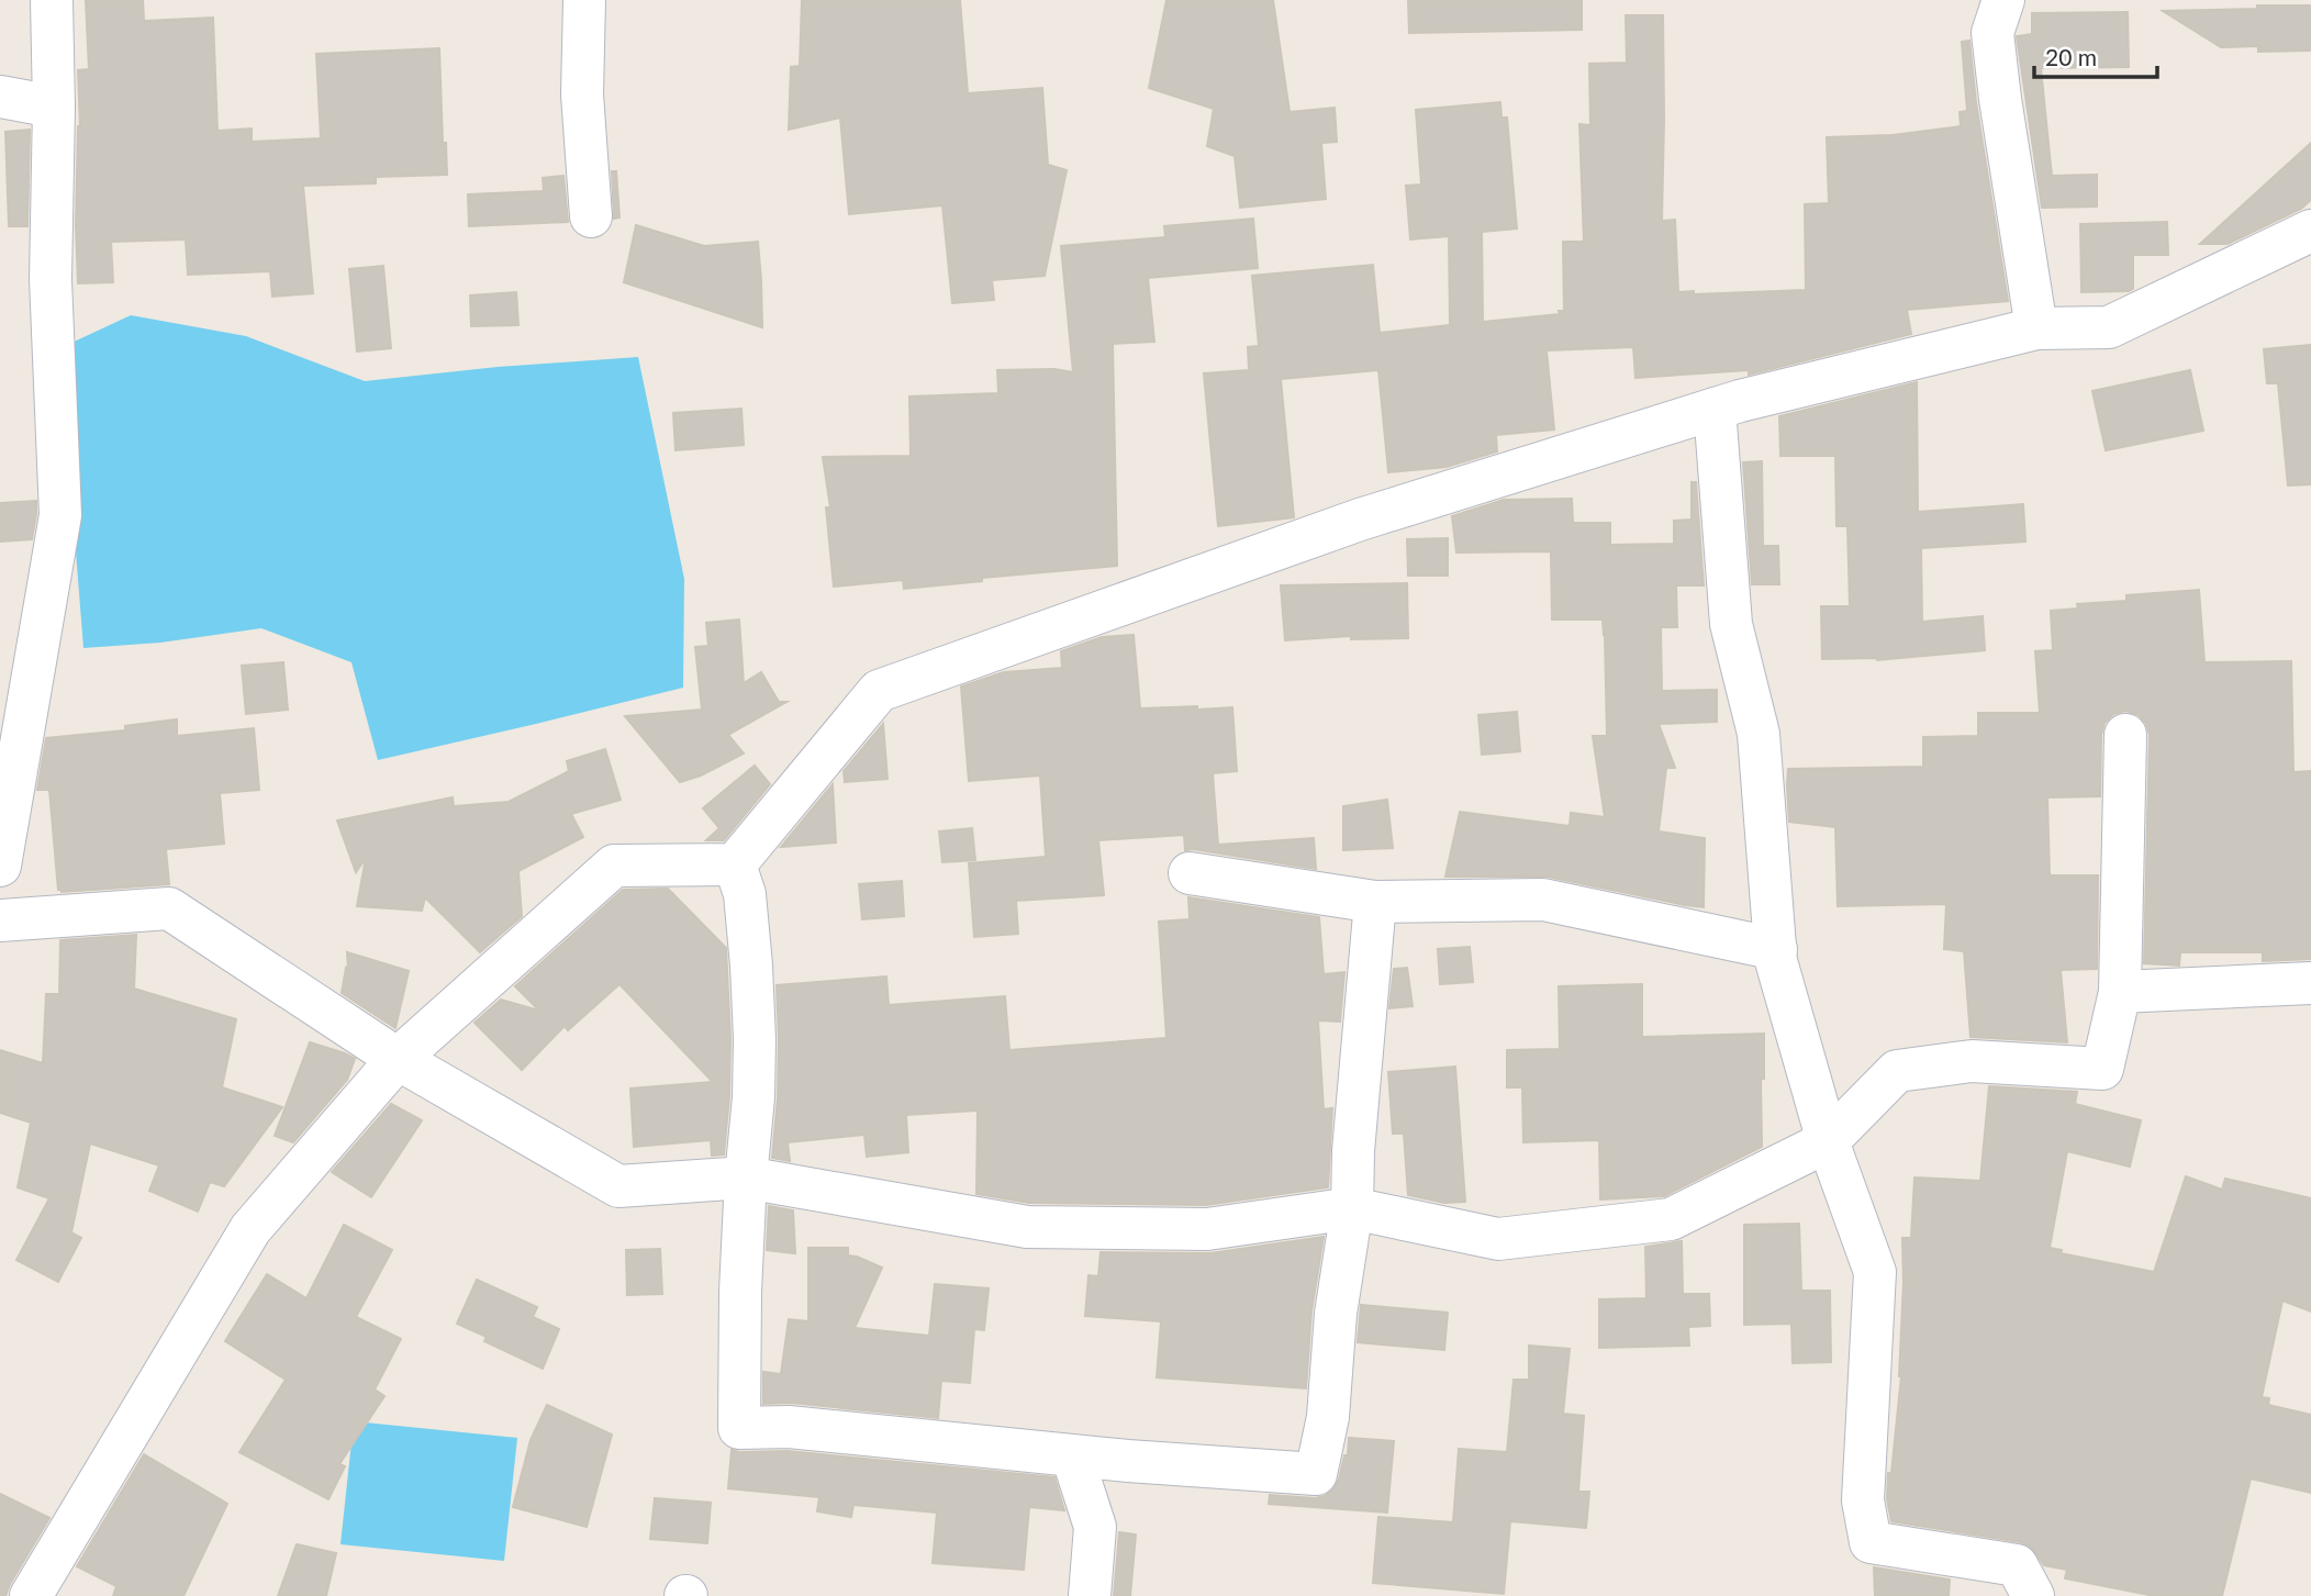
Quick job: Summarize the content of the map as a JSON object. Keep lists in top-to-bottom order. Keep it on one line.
{"scale_bar":"20 m"}
